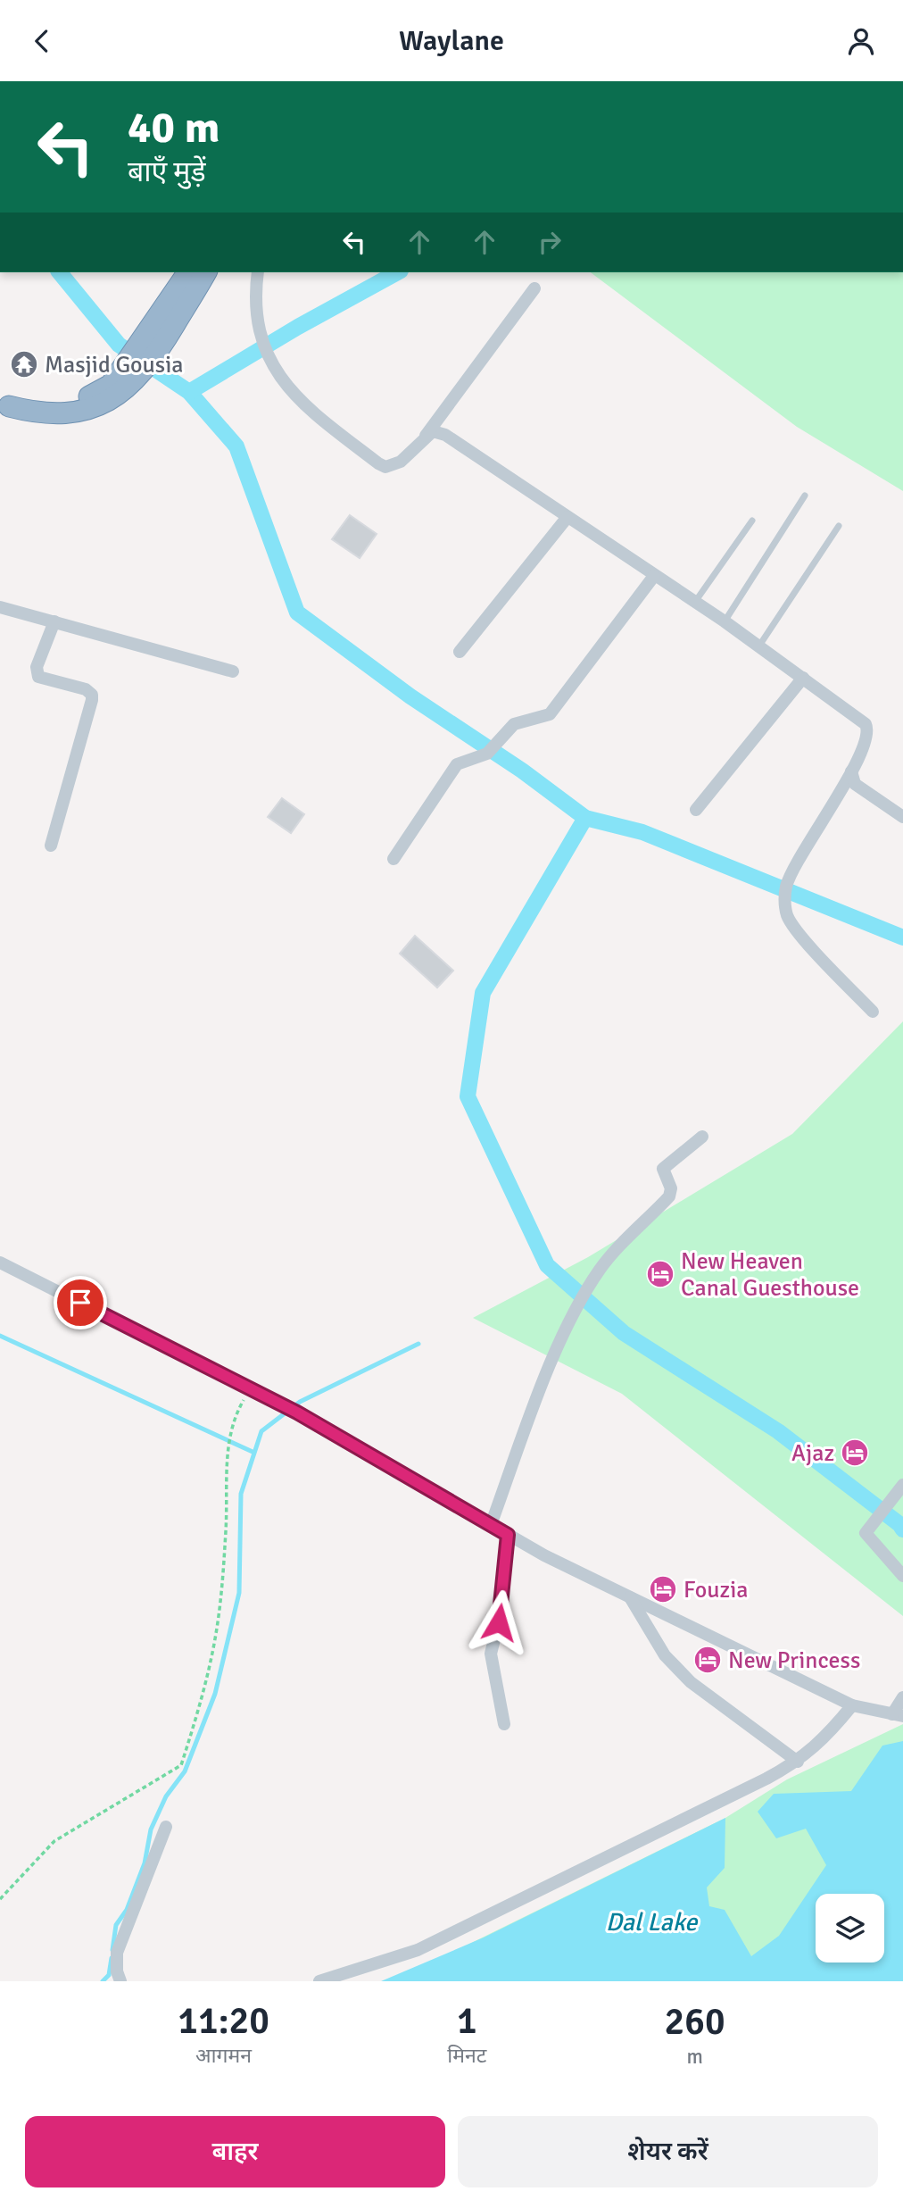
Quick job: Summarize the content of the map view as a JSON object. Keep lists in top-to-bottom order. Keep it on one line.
{"water":["Dal Lake"],"places":{"temple":["Masjid Gousia"],"hotel":["New Heaven Canal Guesthouse","Ajaz","Fouzia","New Princess"]},"page":{"header":"Waylane","turn":["40 m","बाएँ मुड़ें"],"eta":["11:20","आगमन","1","मिनट","260","m"],"buttons":["बाहर","शेयर करें"]}}
